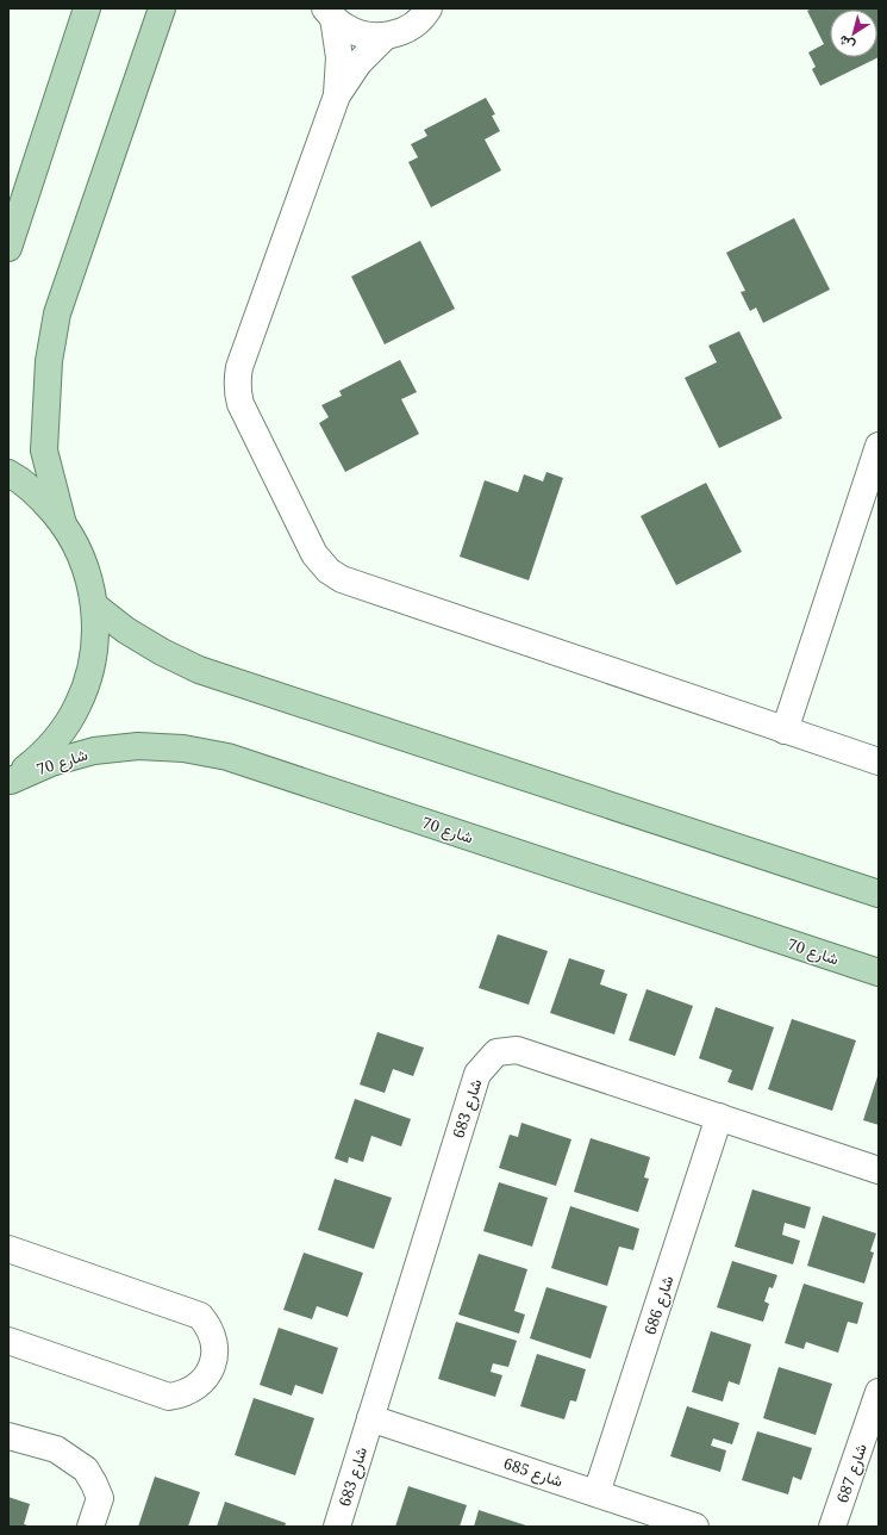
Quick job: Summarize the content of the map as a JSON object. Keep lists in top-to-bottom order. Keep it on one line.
{"streets":{"main road":["شارع 70"],"street":["شارع 683","شارع 686","شارع 685","شارع 687"]},"crossings":[["شارع 683","شارع 686"],["شارع 683","شارع 685"],["شارع 686","شارع 685"]],"north":"bottom left"}
